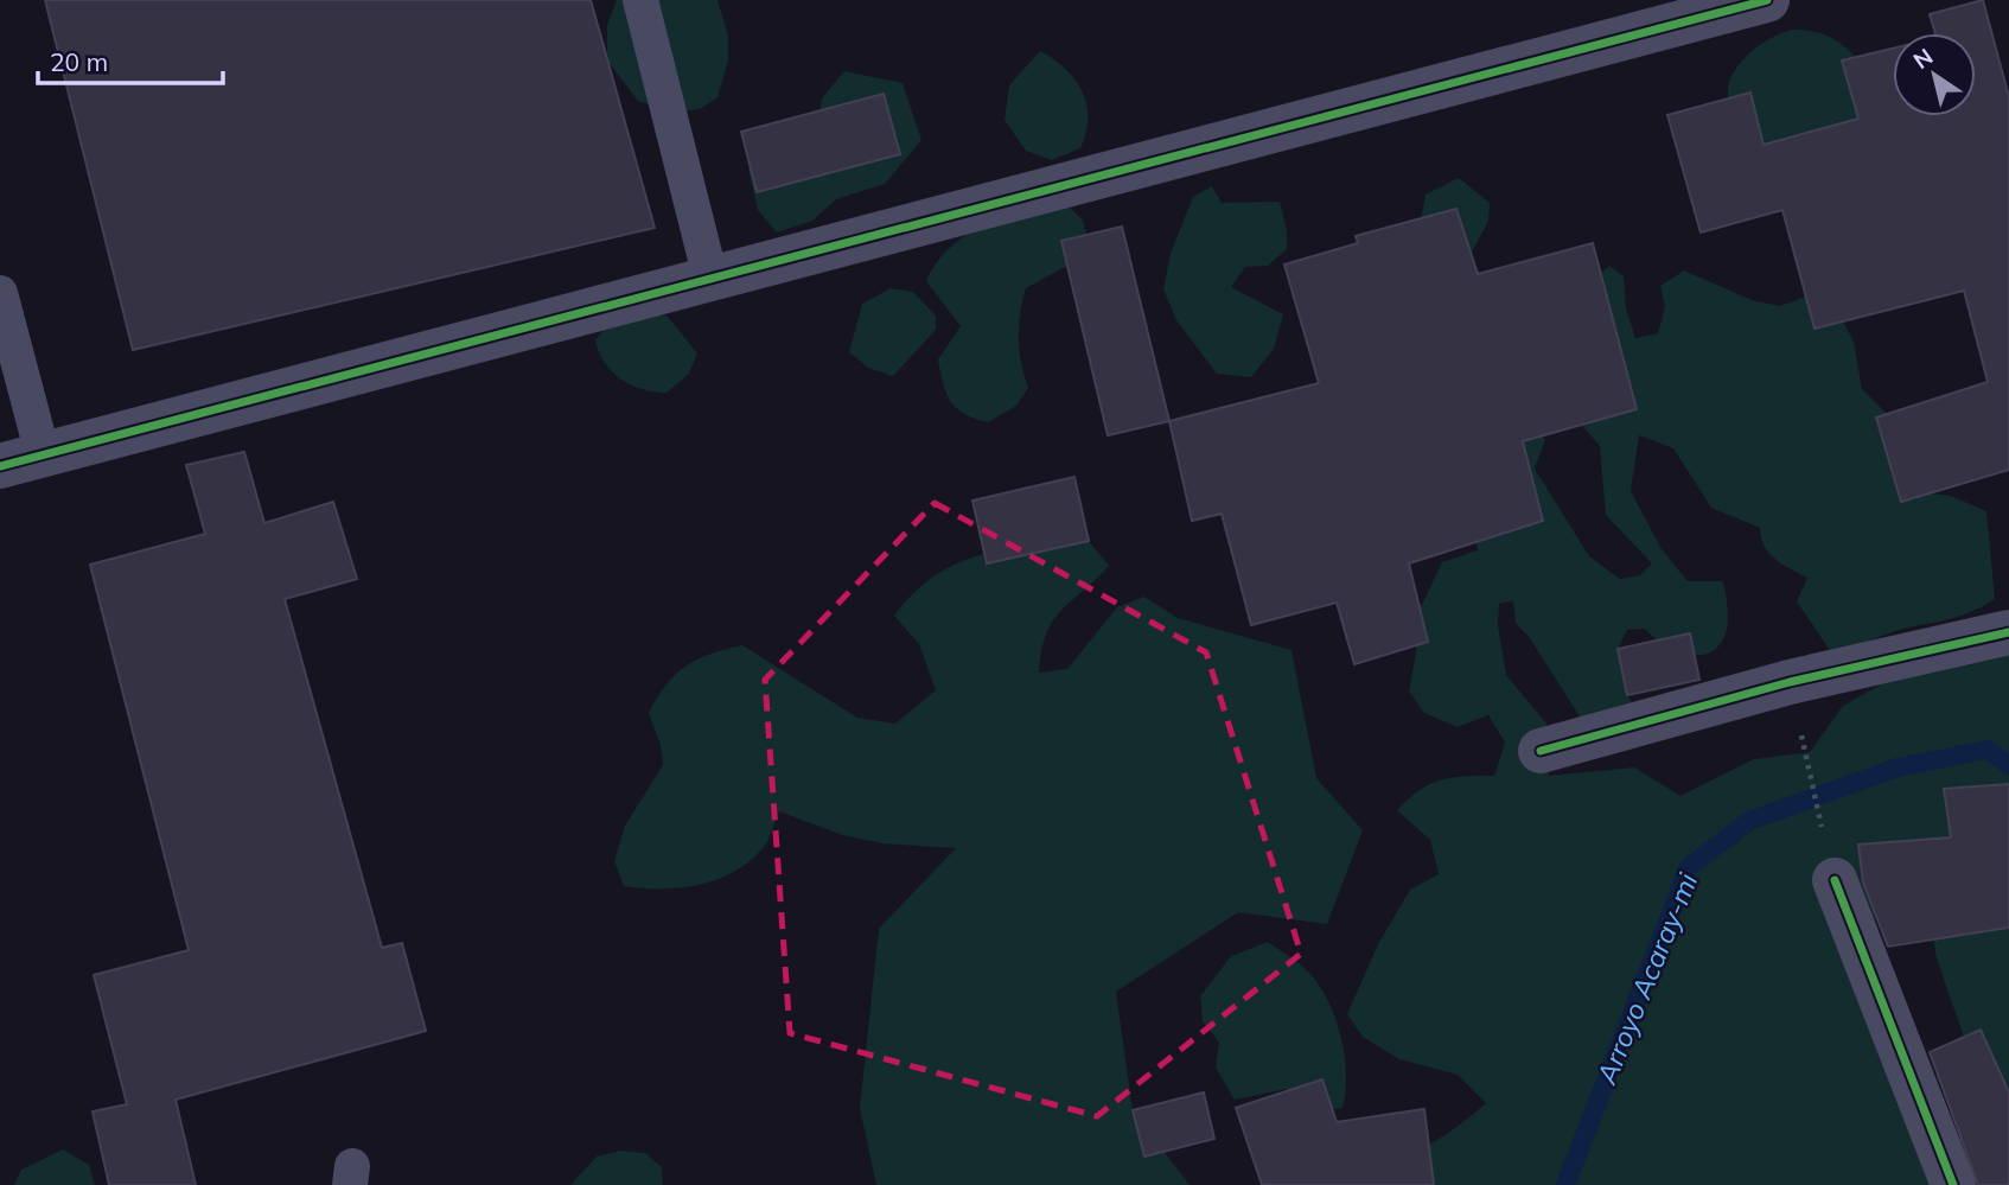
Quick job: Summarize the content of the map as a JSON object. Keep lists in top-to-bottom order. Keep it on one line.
{"water":["Arroyo Acaray-mi"],"scale_bar":"20 m","north":"top left"}
